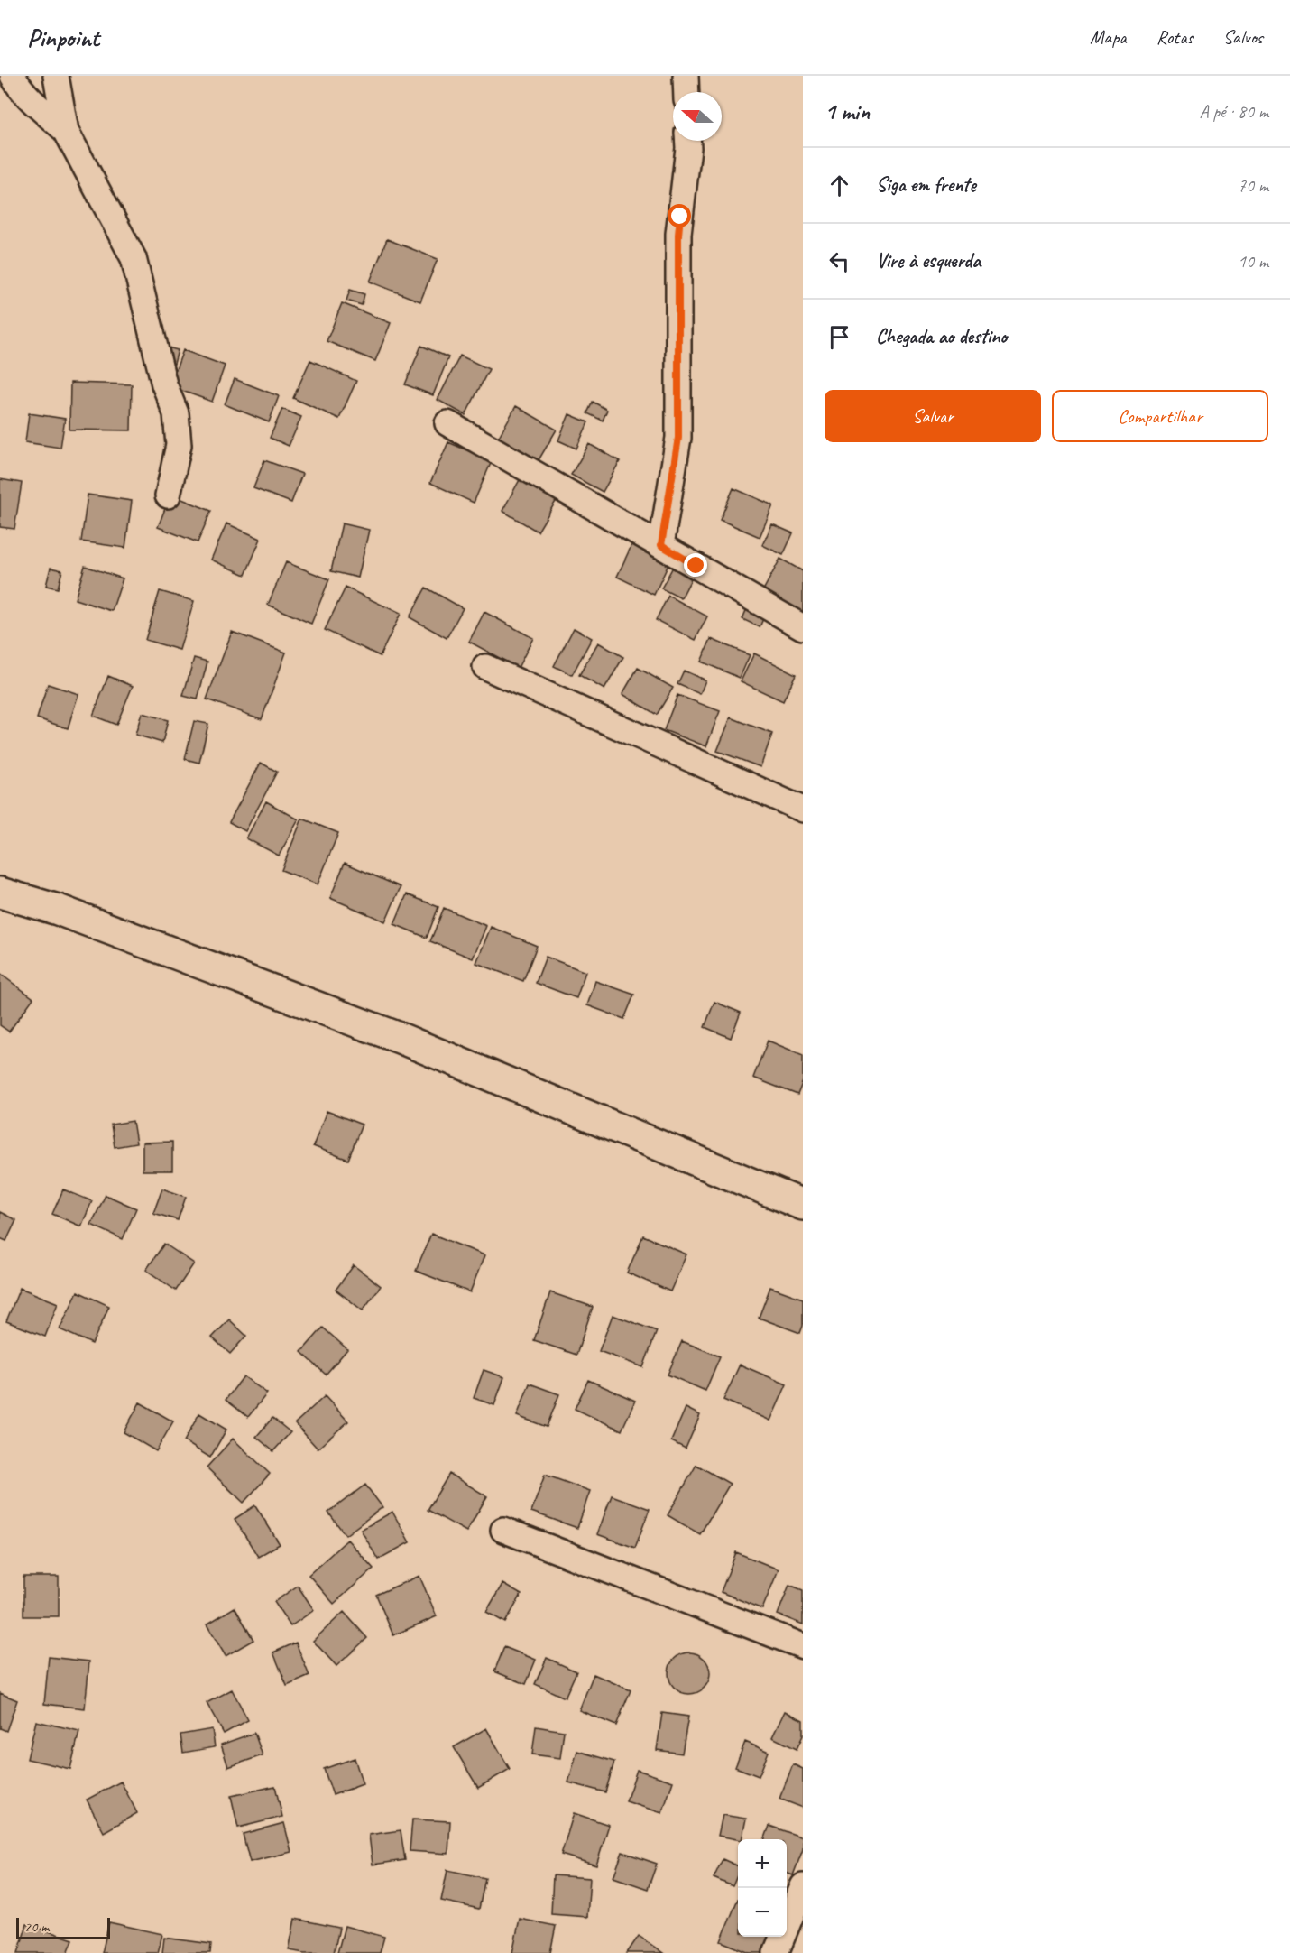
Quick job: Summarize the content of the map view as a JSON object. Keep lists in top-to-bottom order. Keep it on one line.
{"scale_bar":"20 m","north":"left","page":{"header":"Pinpoint","nav":["Mapa","Rotas","Salvos"],"heading":["1 min","A pé · 80 m"],"list":[["Siga em frente","70 m"],["Vire à esquerda","10 m"],"Chegada ao destino"],"buttons":["Salvar","Compartilhar"],"map_buttons":["+","−"],"scale":"20 m"}}
